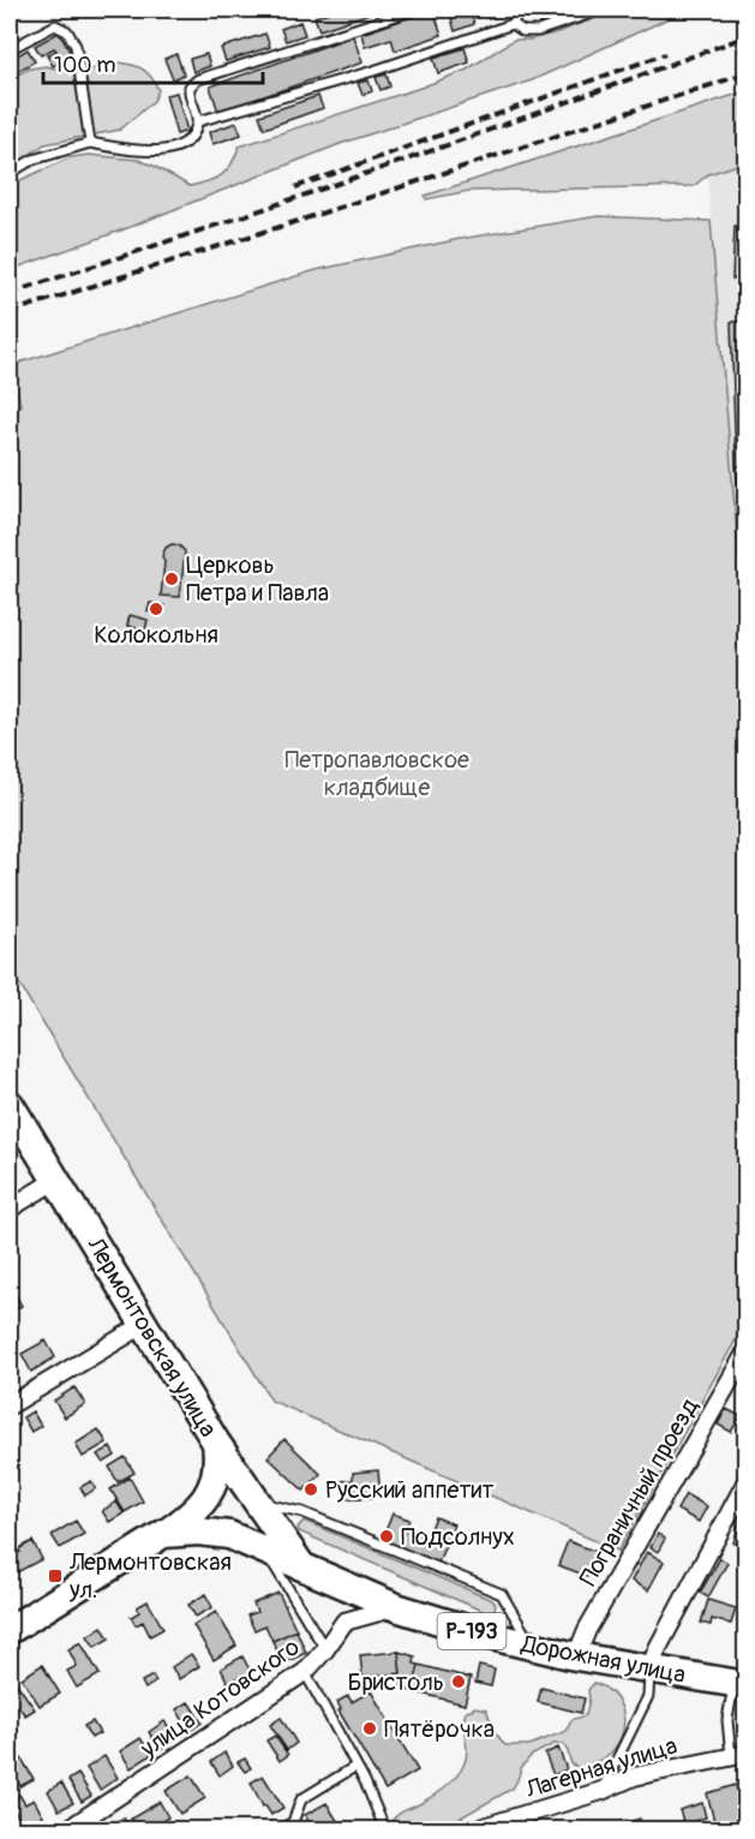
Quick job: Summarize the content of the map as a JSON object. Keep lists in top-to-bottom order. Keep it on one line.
{"streets":{"main road":["Лермонтовская улица","Р-193","Дорожная улица"],"street":["Пограничный проезд","улица Котовского","Лагерная улица"]},"crossings":[["Лермонтовская улица","Дорожная улица"],["Пограничный проезд","Дорожная улица"],["Дорожная улица","улица Котовского"]],"parks":["Петропавловское кладбище"],"places":{"other":["Церковь Петра и Павла","Колокольня","Русский аппетит","Подсолнух","Бристоль","Пятёрочка"],"transit":["Лермонтовская ул."]},"scale_bar":"100 m"}
